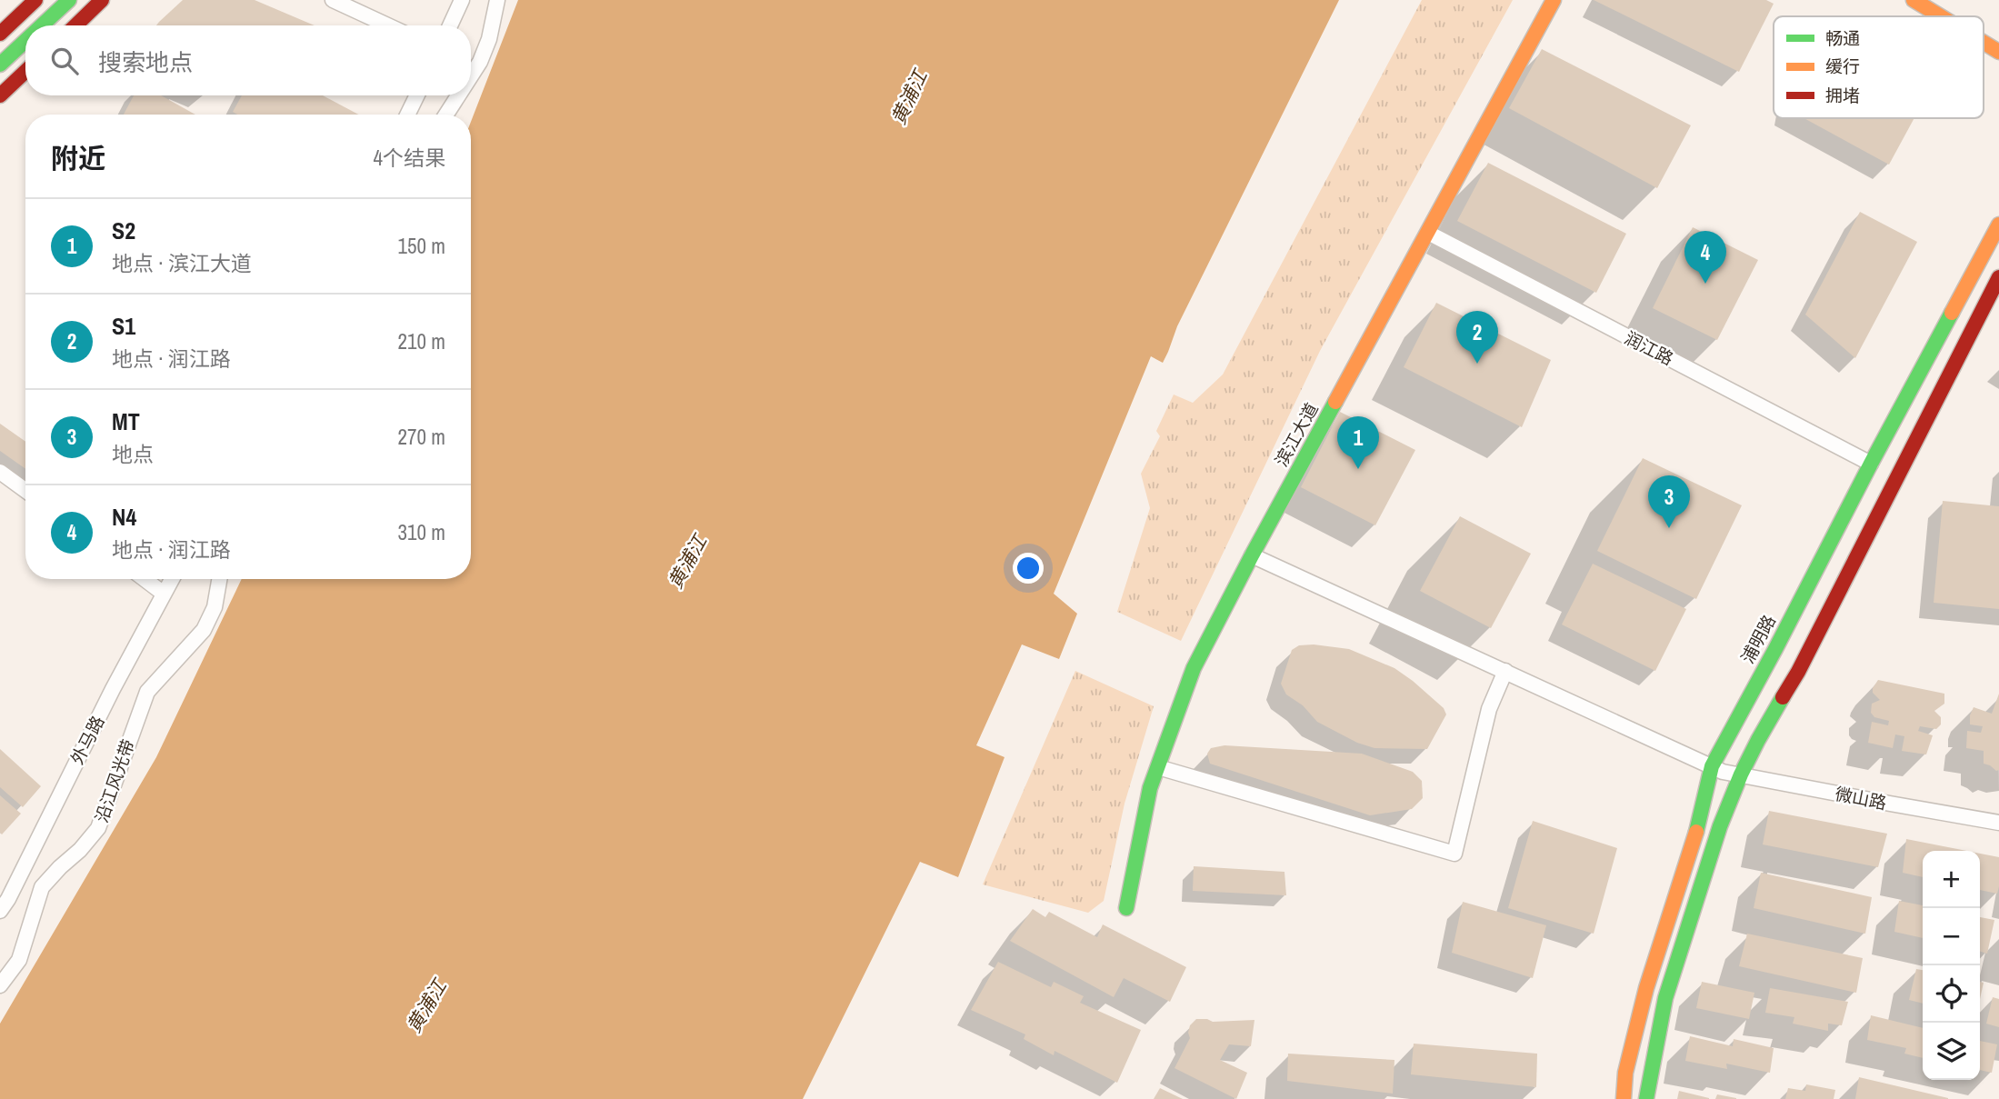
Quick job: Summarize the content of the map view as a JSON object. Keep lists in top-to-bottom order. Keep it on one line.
{"streets":{"main road":["滨江大道","浦明路"],"street":["润江路","外马路","沿江风光带","微山路"]},"crossings":[["润江路","滨江大道"],["润江路","浦明路"],["滨江大道","微山路"],["浦明路","微山路"]],"water":["黄浦江"],"legend":["畅通","缓行","拥堵"],"page":{"search":"搜索地点","heading":["附近","4个结果"],"list":[{"mark":"1","name":"S2","note":"地点 · 滨江大道","value":"150 m"},{"mark":"2","name":"S1","note":"地点 · 润江路","value":"210 m"},{"mark":"3","name":"MT","note":"地点","value":"270 m"},{"mark":"4","name":"N4","note":"地点 · 润江路","value":"310 m"}],"pins":["4","2","1","3"],"map_buttons":["+","−"]}}
